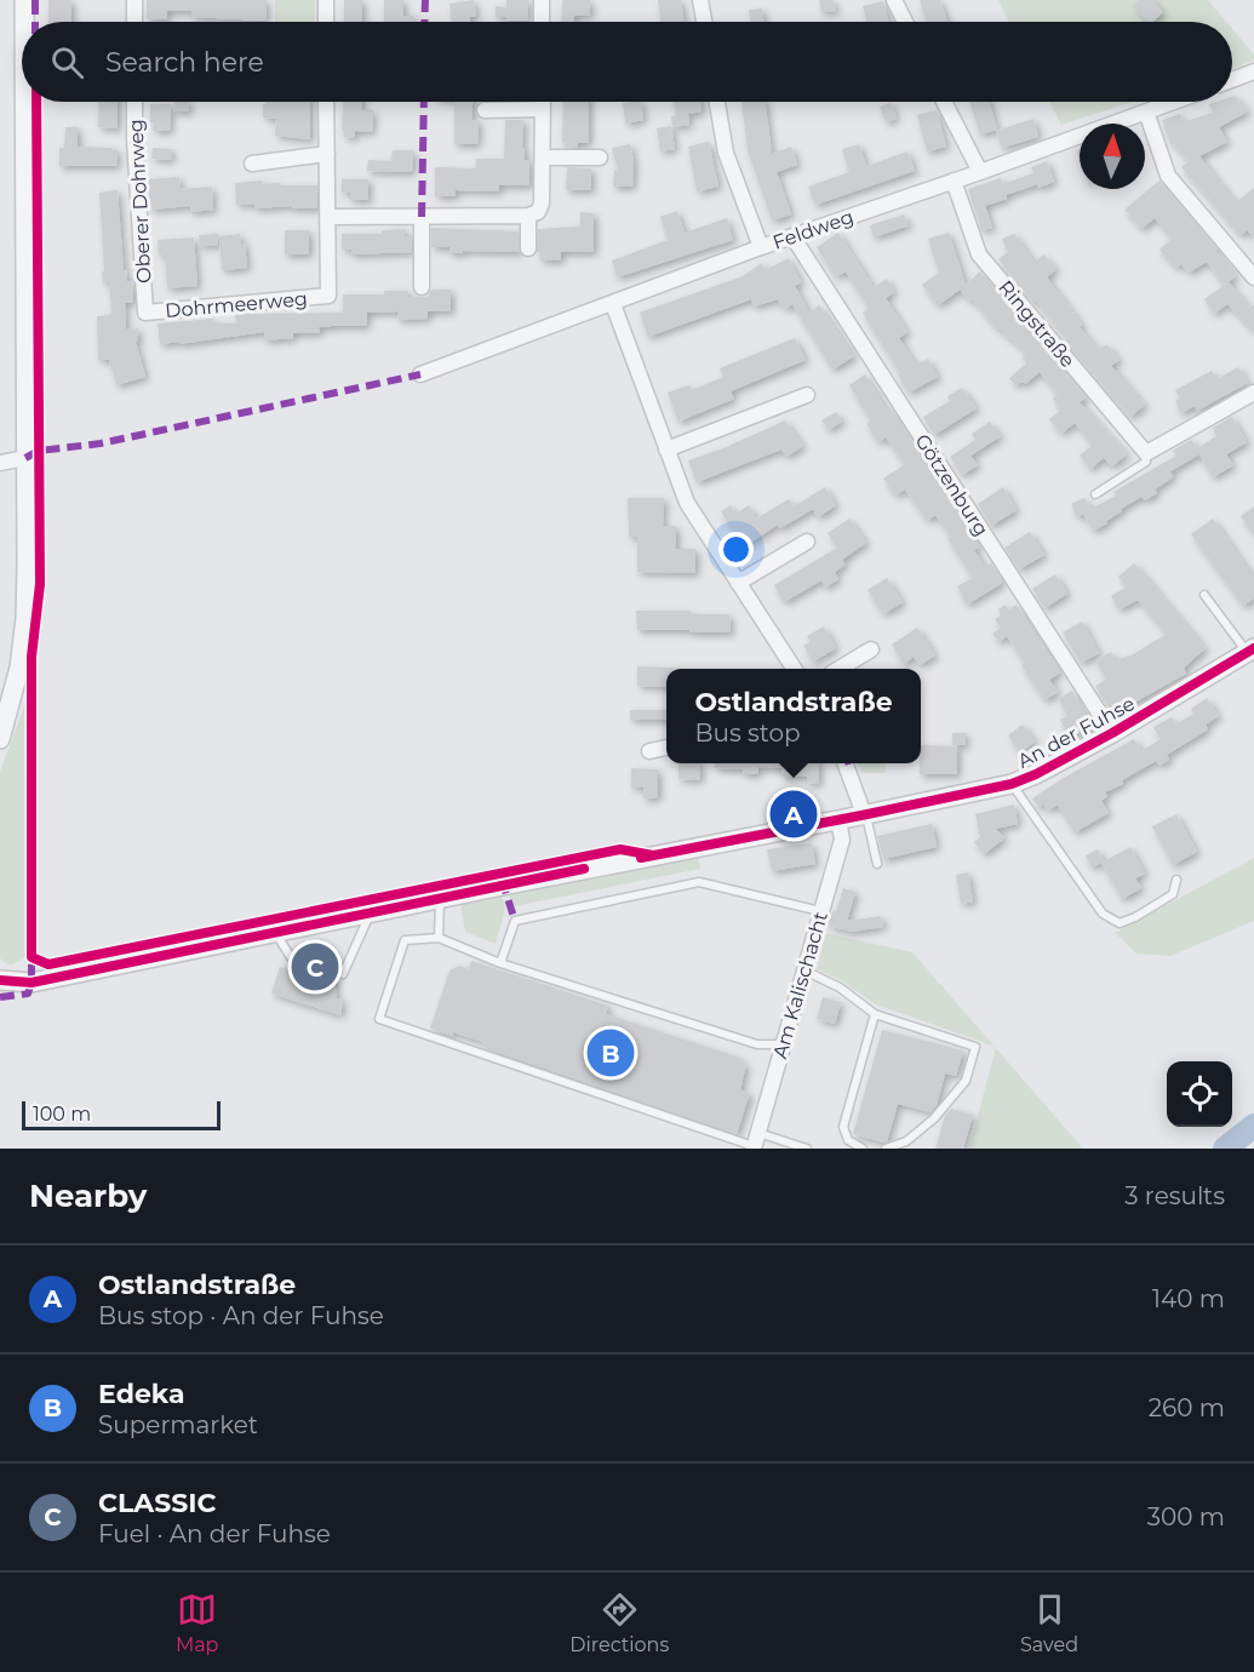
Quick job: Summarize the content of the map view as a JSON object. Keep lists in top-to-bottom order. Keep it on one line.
{"streets":{"street":["Oberer Dohrweg","Feldweg","Dohrmeerweg","Ringstraße","Götzenburg","An der Fuhse","Am Kalischacht"]},"crossings":[["Oberer Dohrweg","Dohrmeerweg"],["Feldweg","Ringstraße"],["Feldweg","Götzenburg"],["Götzenburg","An der Fuhse"],["An der Fuhse","Am Kalischacht"]],"scale_bar":"100 m","north":"top","page":{"search":"Search here","popup":["Ostlandstraße","Bus stop"],"pins":["A","C","B"],"scale":"100 m","heading":["Nearby","3 results"],"list":[{"mark":"A","name":"Ostlandstraße","note":"Bus stop · An der Fuhse","value":"140 m"},{"mark":"B","name":"Edeka","note":"Supermarket","value":"260 m"},{"mark":"C","name":"CLASSIC","note":"Fuel · An der Fuhse","value":"300 m"}],"nav":["Map","Directions","Saved"]}}
